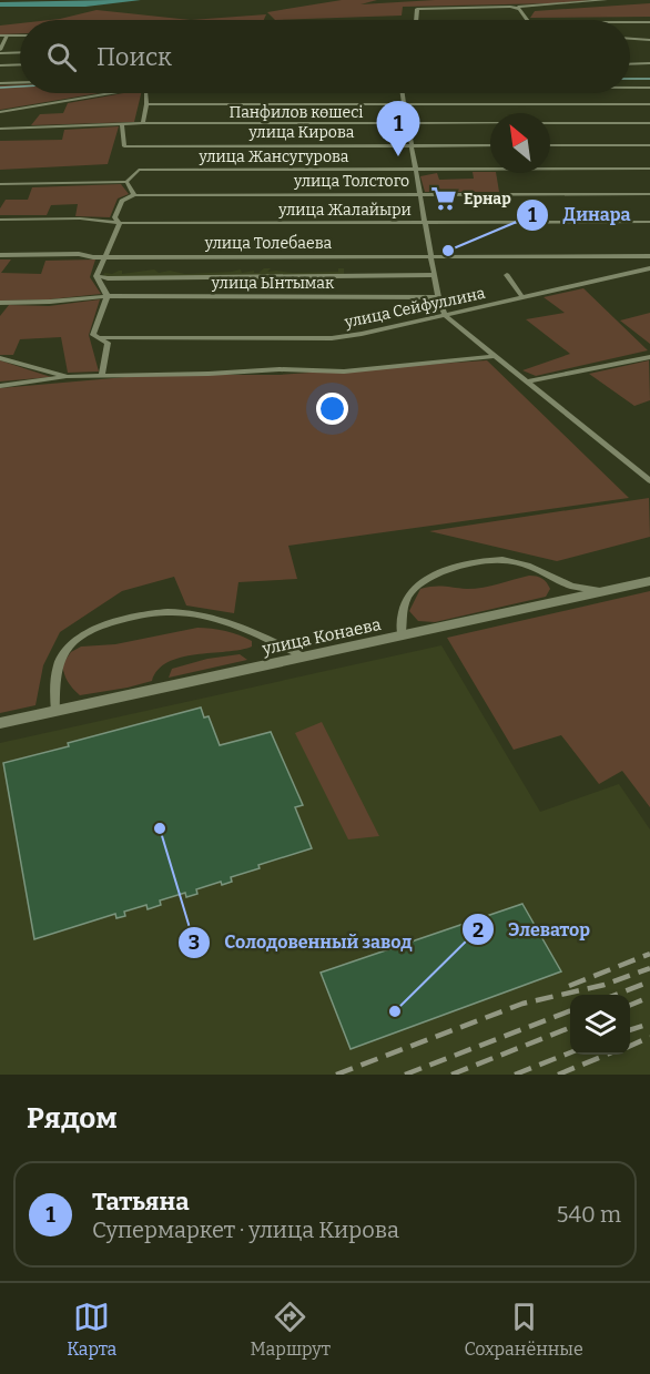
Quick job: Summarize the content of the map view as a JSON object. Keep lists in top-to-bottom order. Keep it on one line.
{"streets":{"main road":["улица Конаева"],"street":["Панфилов көшесі","улица Кирова","улица Жансугурова","улица Толстого","улица Жалайыри","улица Толебаева","улица Ынтымак","улица Сейфуллина"]},"crossings":[["Панфилов көшесі","улица Кирова"]],"places":{"supermarket":["Ернар"],"other":["Динара","Солодовенный завод","Элеватор"]},"north":"top left","page":{"search":"Поиск","pins":"1","heading":"Рядом","list":[{"mark":"1","name":"Татьяна","note":"Супермаркет · улица Кирова","value":"540 m"}],"nav":["Карта","Маршрут","Сохранённые"]}}
